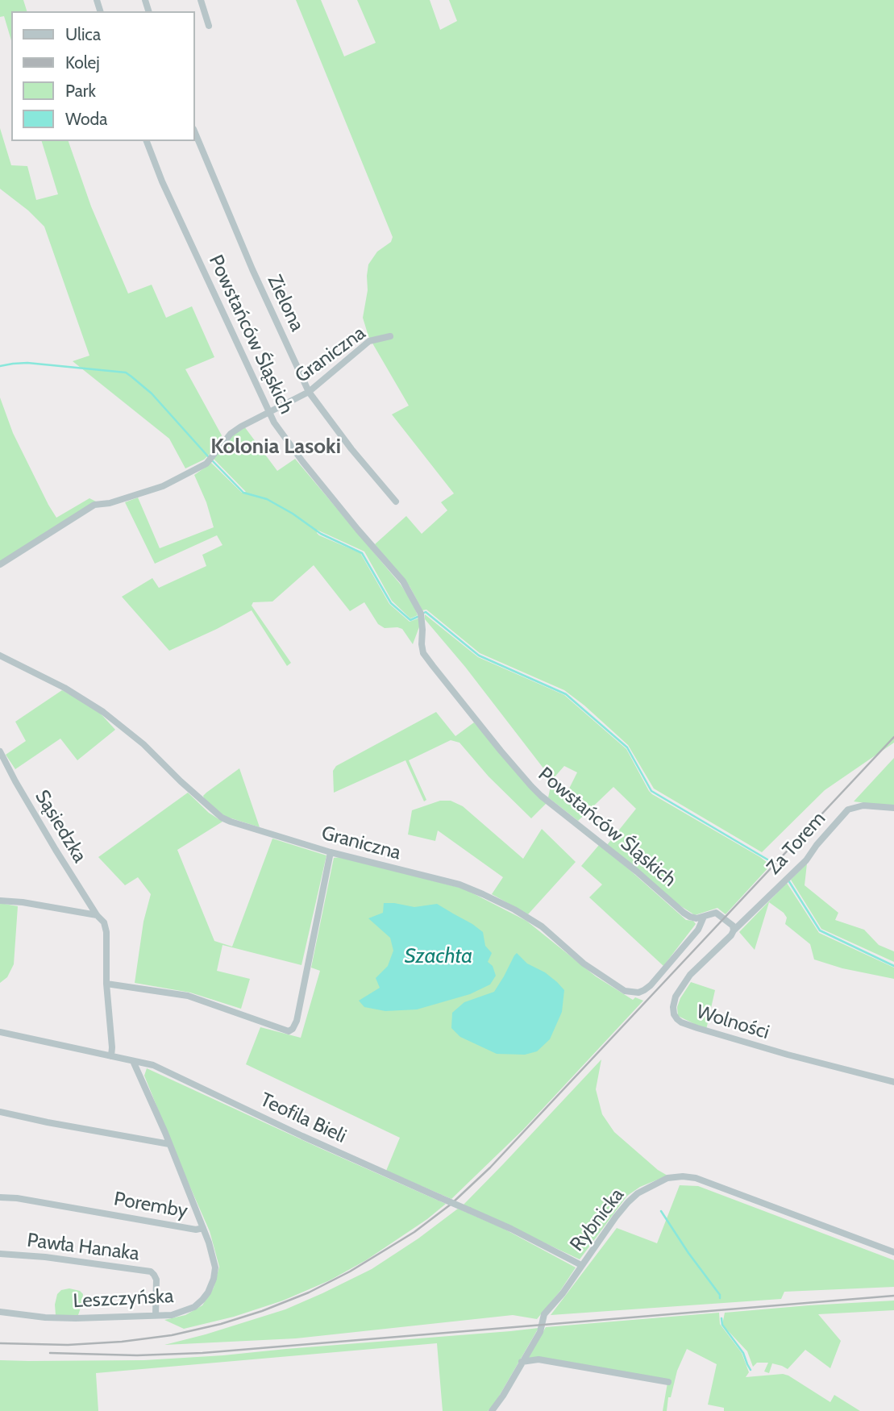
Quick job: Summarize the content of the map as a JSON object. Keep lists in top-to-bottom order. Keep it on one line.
{"streets":{"street":["Zielona","Powstańców Śląskich","Graniczna","Sąsiedzka","Za Torem","Wolności","Teofila Bieli","Poremby","Rybnicka","Pawła Hanaka","Leszczyńska"]},"crossings":[["Zielona","Graniczna"],["Powstańców Śląskich","Graniczna"],["Powstańców Śląskich","Za Torem"],["Powstańców Śląskich","Wolności"],["Sąsiedzka","Teofila Bieli"],["Za Torem","Wolności"],["Teofila Bieli","Poremby"],["Teofila Bieli","Rybnicka"],["Poremby","Leszczyńska"],["Pawła Hanaka","Leszczyńska"]],"districts":["Kolonia Lasoki"],"water":["Szachta"],"legend":["Ulica","Kolej","Park","Woda"]}
